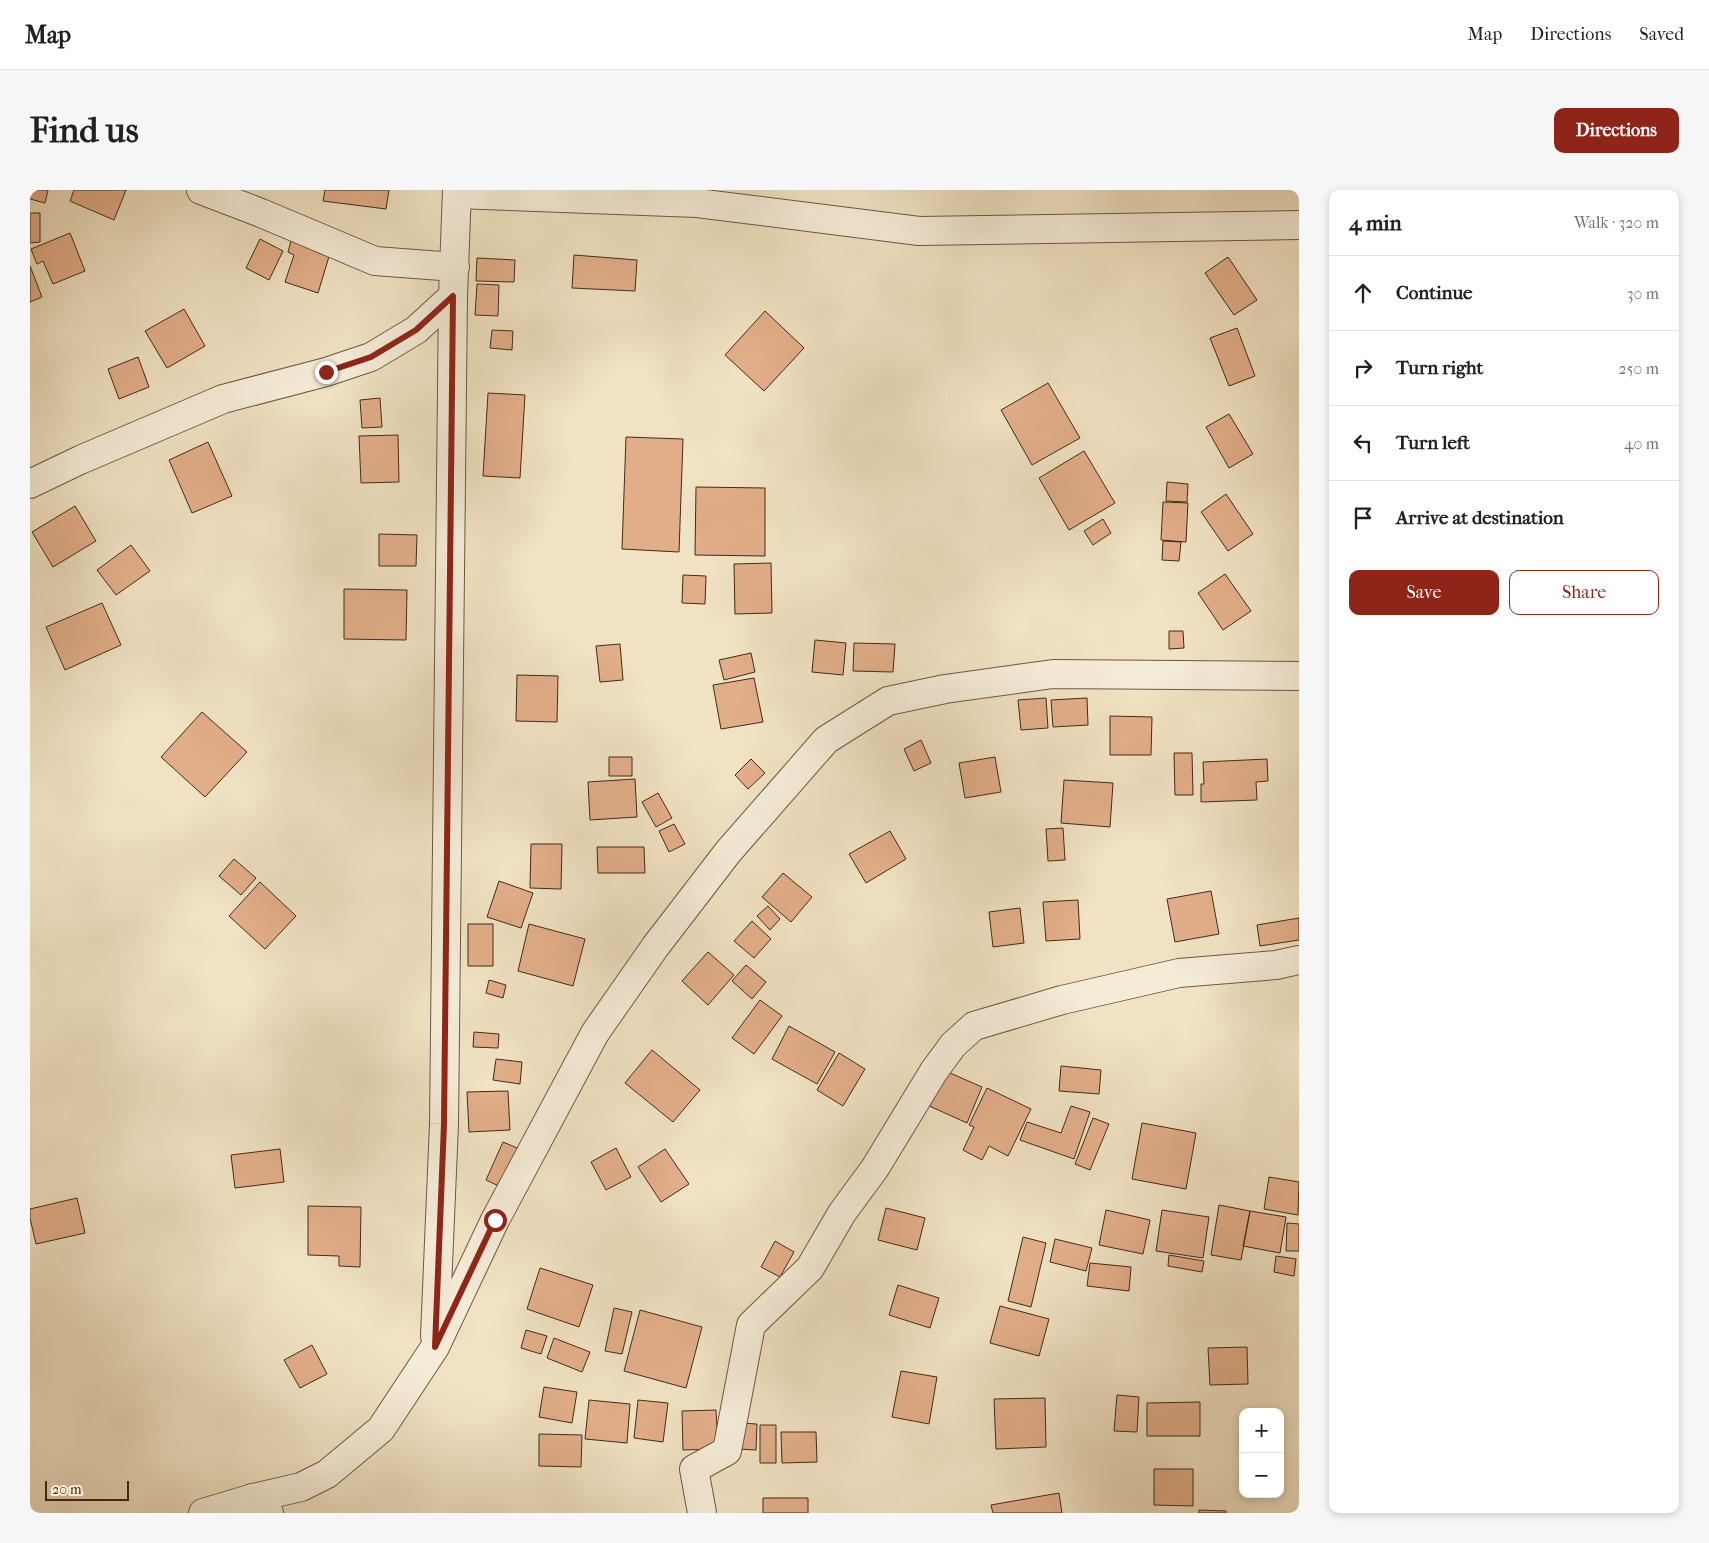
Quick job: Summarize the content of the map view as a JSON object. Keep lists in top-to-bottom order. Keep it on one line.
{"scale_bar":"20 m","page":{"header":"Map","nav":["Map","Directions","Saved"],"buttons":["Directions",["Save","Share"]],"title":"Find us","heading":["4 min","Walk · 320 m"],"list":[["Continue","30 m"],["Turn right","250 m"],["Turn left","40 m"],"Arrive at destination"],"map_buttons":["+","−"],"scale":"20 m"}}
